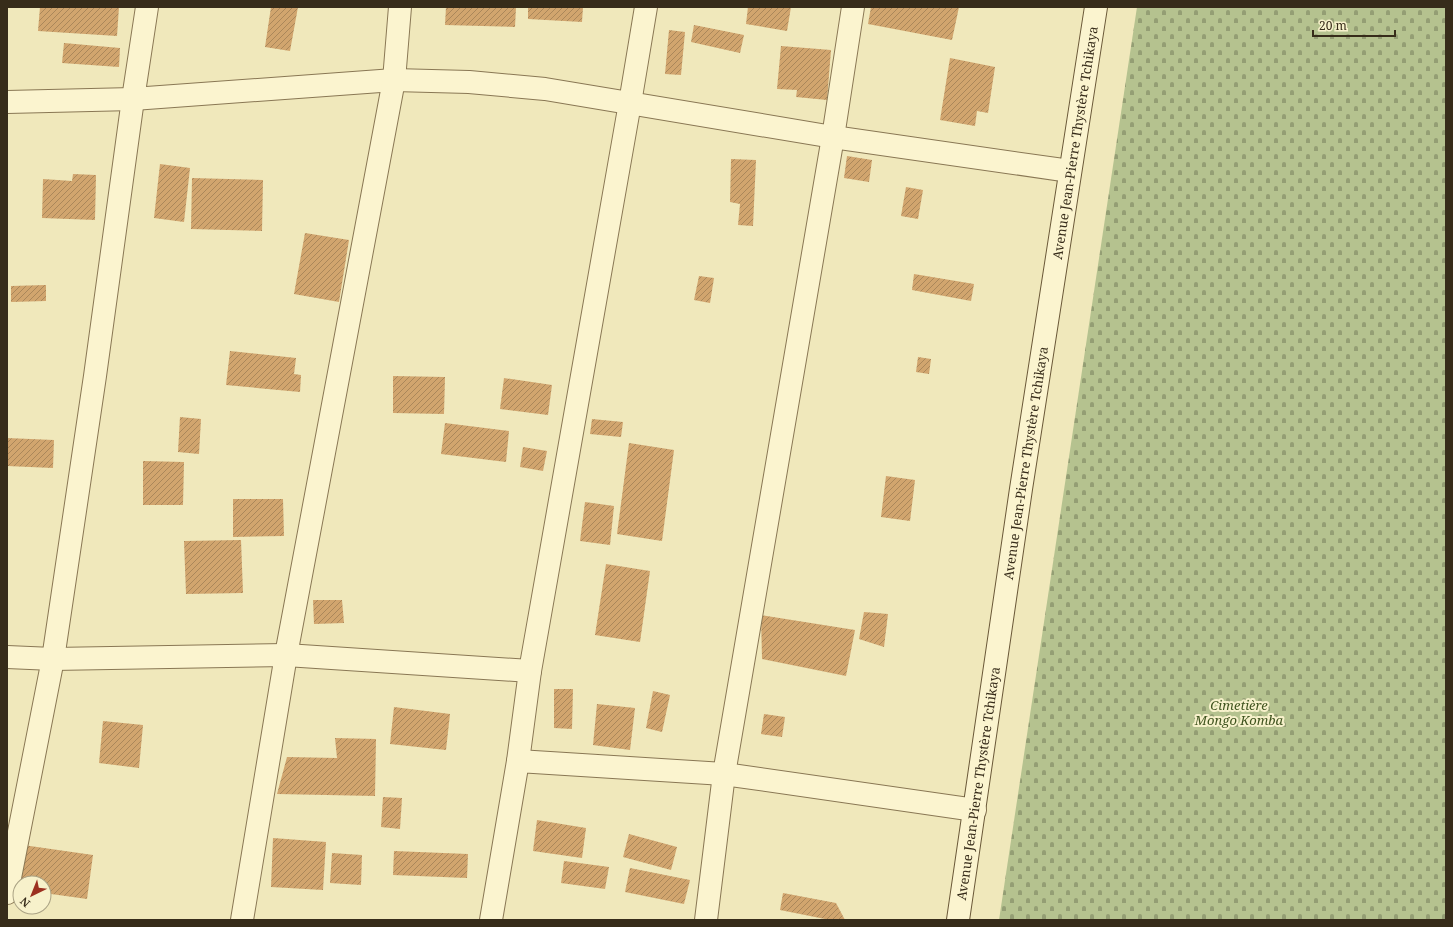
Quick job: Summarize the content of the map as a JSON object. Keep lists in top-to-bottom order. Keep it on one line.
{"streets":{"street":["Avenue Jean-Pierre Thystère Tchikaya"]},"parks":["Cimetière Mongo Komba"],"scale_bar":"20 m","north":"bottom left"}
